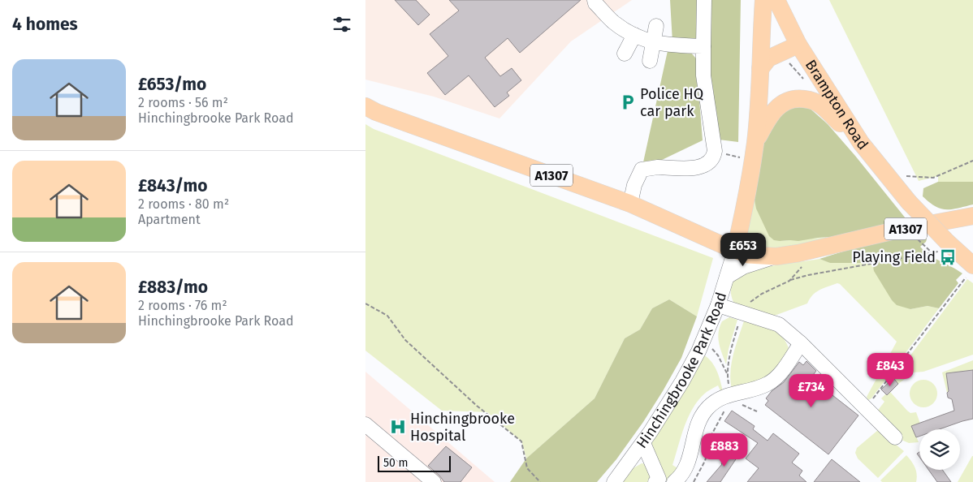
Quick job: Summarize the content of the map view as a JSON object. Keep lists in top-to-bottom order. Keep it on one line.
{"streets":{"main road":["Brampton Road","A1307","Hinchingbrooke Park Road"]},"crossings":[["A1307","Hinchingbrooke Park Road"]],"places":{"parking":["Police HQ car park"],"bus stop":["Playing Field"],"hospital":["Hinchingbrooke Hospital"]},"scale_bar":"50 m","page":{"heading":"4 homes","list":[{"name":"£653/mo","note":"2 rooms · 56 m² · Hinchingbrooke Park Road"},{"name":"£843/mo","note":"2 rooms · 80 m² · Apartment"},{"name":"£883/mo","note":"2 rooms · 76 m² · Hinchingbrooke Park Road"}],"price":["£653","£843","£734","£883"],"scale":"50 m"}}
